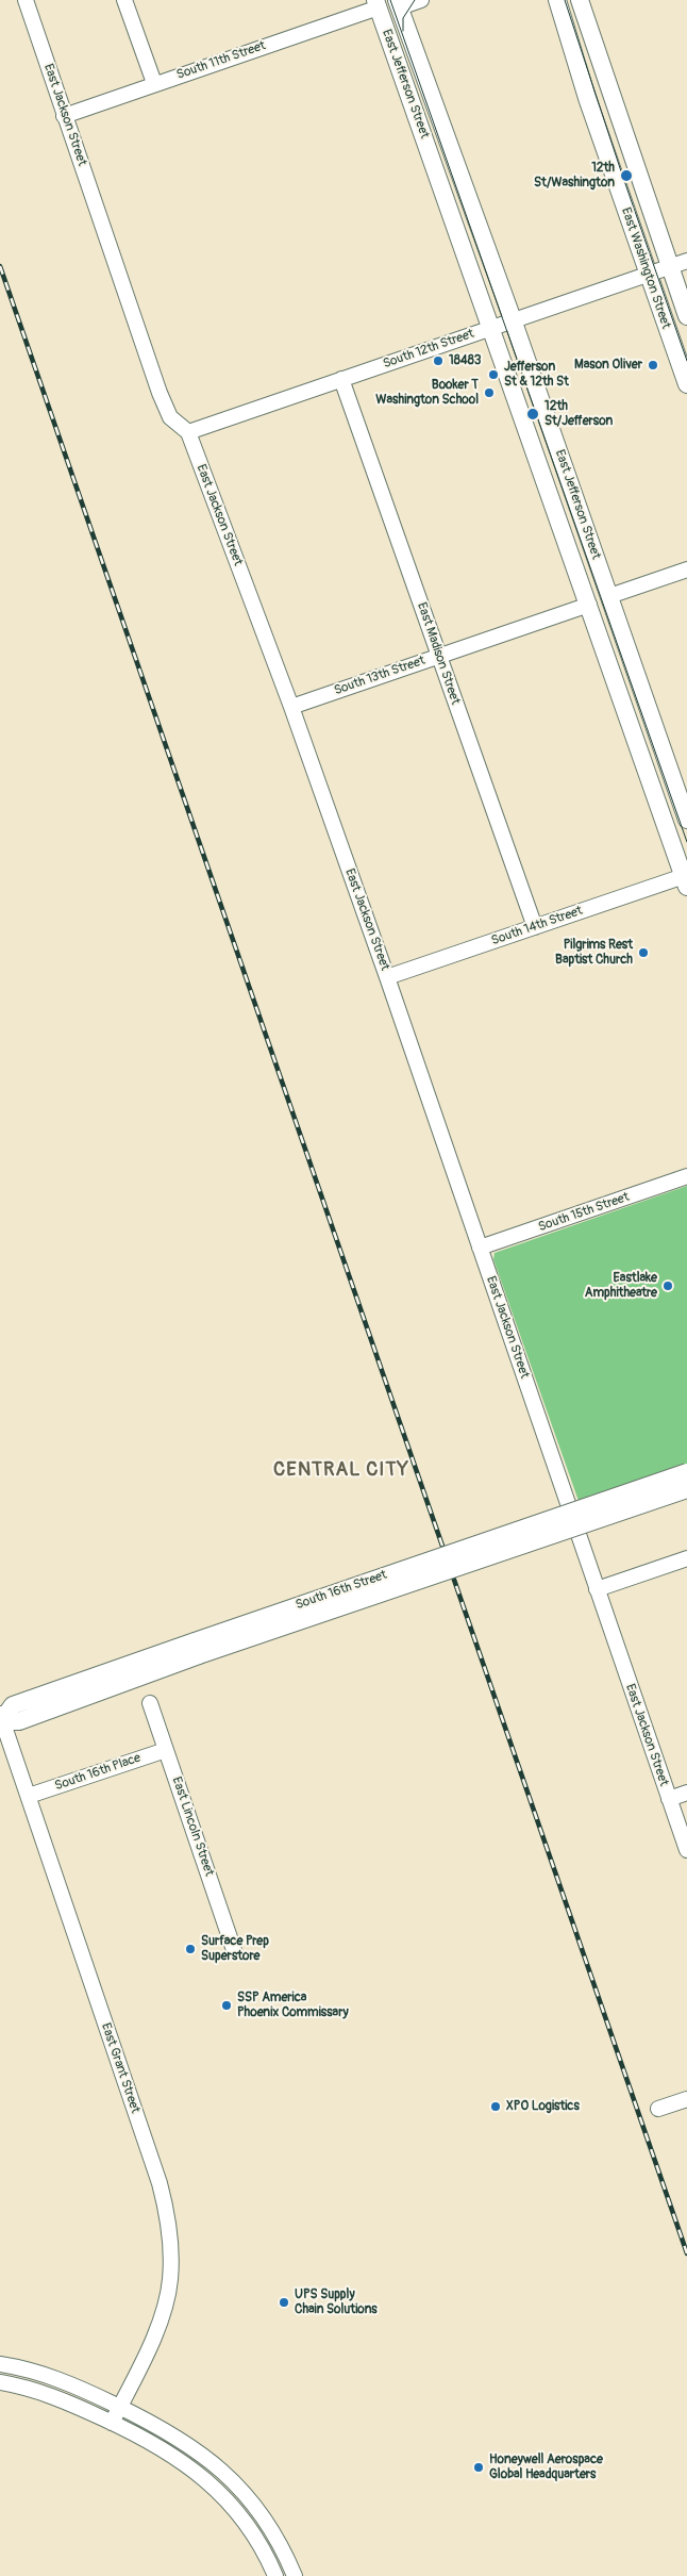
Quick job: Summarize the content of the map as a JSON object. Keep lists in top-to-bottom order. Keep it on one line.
{"streets":{"main road":["East Jefferson Street","East Washington Street","South 16th Street"],"street":["South 11th Street","East Jackson Street","South 12th Street","East Madison Street","South 13th Street","South 14th Street","South 15th Street","South 16th Place","East Lincoln Street","East Grant Street"]},"crossings":[["South 11th Street","East Jefferson Street"],["South 11th Street","East Jackson Street"],["East Jefferson Street","South 12th Street"],["East Jefferson Street","South 13th Street"],["East Jefferson Street","South 14th Street"],["East Jackson Street","South 12th Street"],["East Jackson Street","South 13th Street"],["East Jackson Street","South 14th Street"],["East Jackson Street","South 15th Street"],["East Washington Street","South 12th Street"],["South 12th Street","East Madison Street"],["East Madison Street","South 13th Street"],["East Madison Street","South 14th Street"],["South 16th Street","East Grant Street"],["South 16th Place","East Lincoln Street"],["South 16th Place","East Grant Street"]],"districts":["CENTRAL CITY"],"places":["12th St/Washington","18483","Mason Oliver","Jefferson St & 12th St","Booker T Washington School","12th St/Jefferson","Pilgrims Rest Baptist Church","Eastlake Amphitheatre","Surface Prep Superstore","SSP America Phoenix Commissary","XPO Logistics","UPS Supply Chain Solutions","Honeywell Aerospace Global Headquarters"]}
